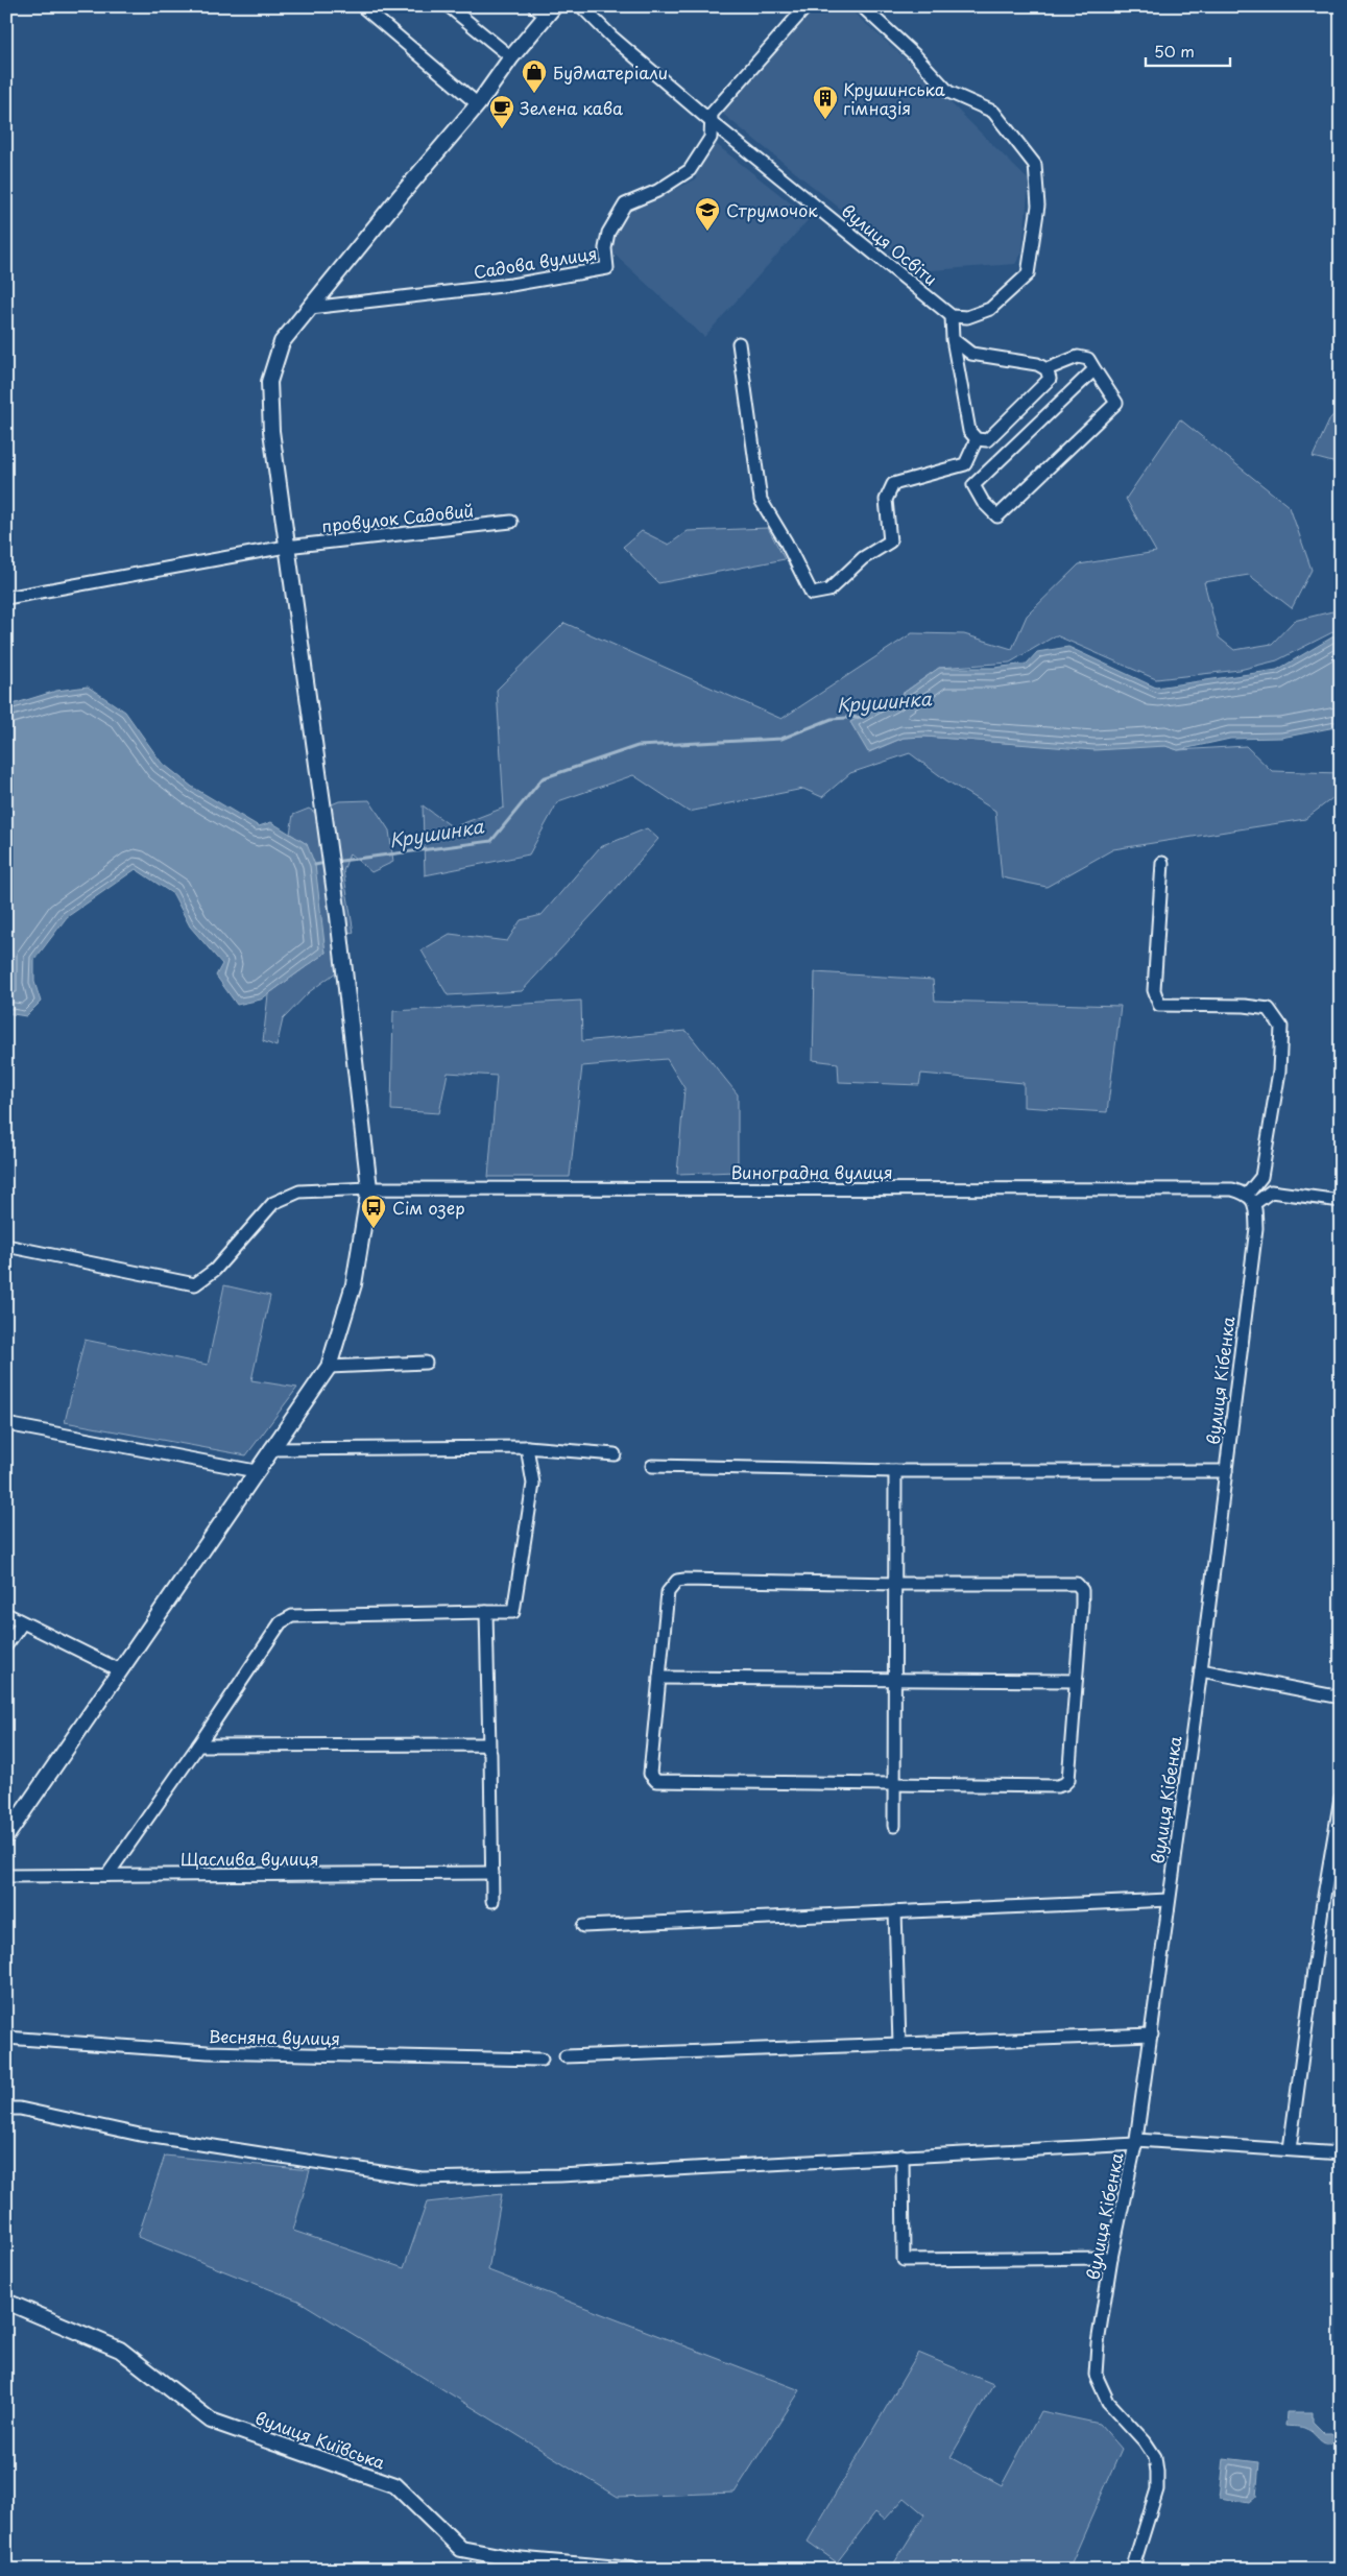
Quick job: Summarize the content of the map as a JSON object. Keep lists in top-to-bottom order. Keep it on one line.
{"streets":{"street":["вулиця Освіти","Садова вулиця","провулок Садовий","Виноградна вулиця","вулиця Кібенка","Щаслива вулиця","Весняна вулиця","вулиця Київська"]},"crossings":[["вулиця Освіти","Садова вулиця"],["Виноградна вулиця","вулиця Кібенка"]],"water":["Крушинка"],"places":{"shop":["Будматеріали"],"building":["Крушинська гімназія"],"cafe":["Зелена кава"],"school or university":["Струмочок"],"bus stop":["Сім озер"]},"scale_bar":"50 m"}
